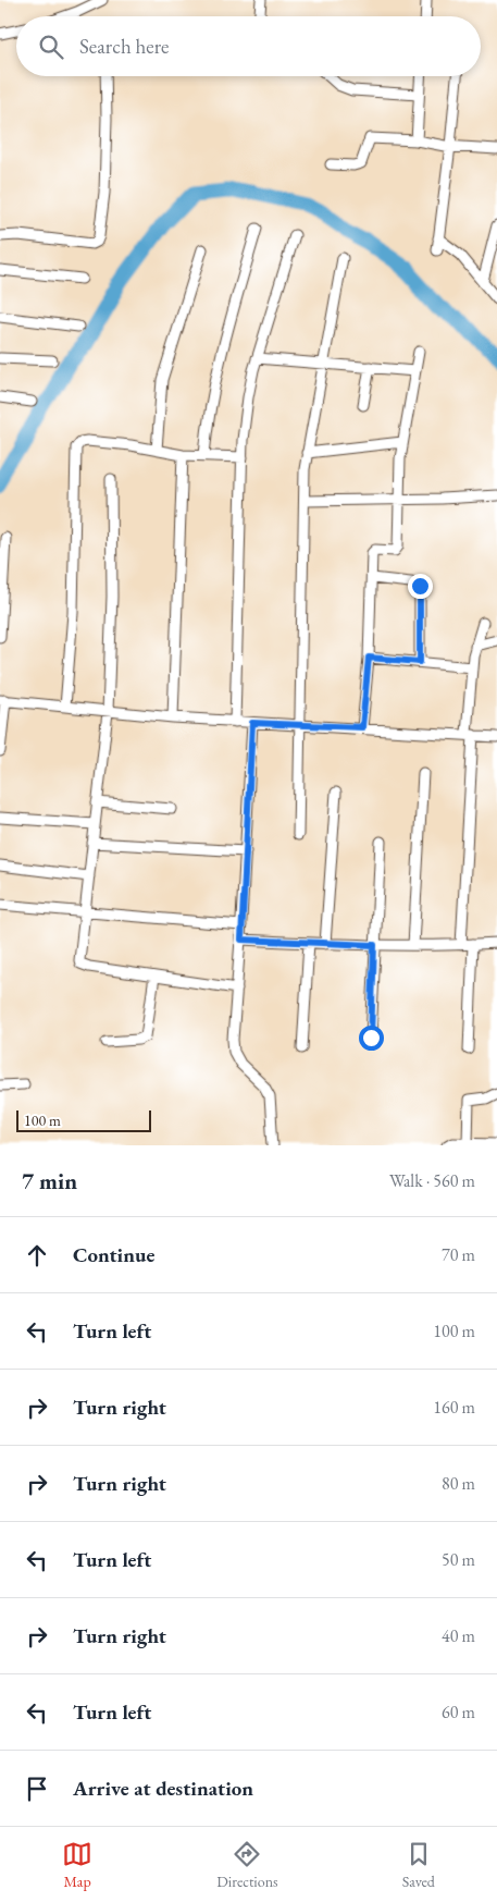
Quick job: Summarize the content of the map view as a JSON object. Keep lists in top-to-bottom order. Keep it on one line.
{"scale_bar":"100 m","page":{"search":"Search here","scale":"100 m","heading":["7 min","Walk · 560 m"],"list":[["Continue","70 m"],["Turn left","100 m"],["Turn right","160 m"],["Turn right","80 m"],["Turn left","50 m"],["Turn right","40 m"],["Turn left","60 m"],"Arrive at destination"],"nav":["Map","Directions","Saved"]}}
